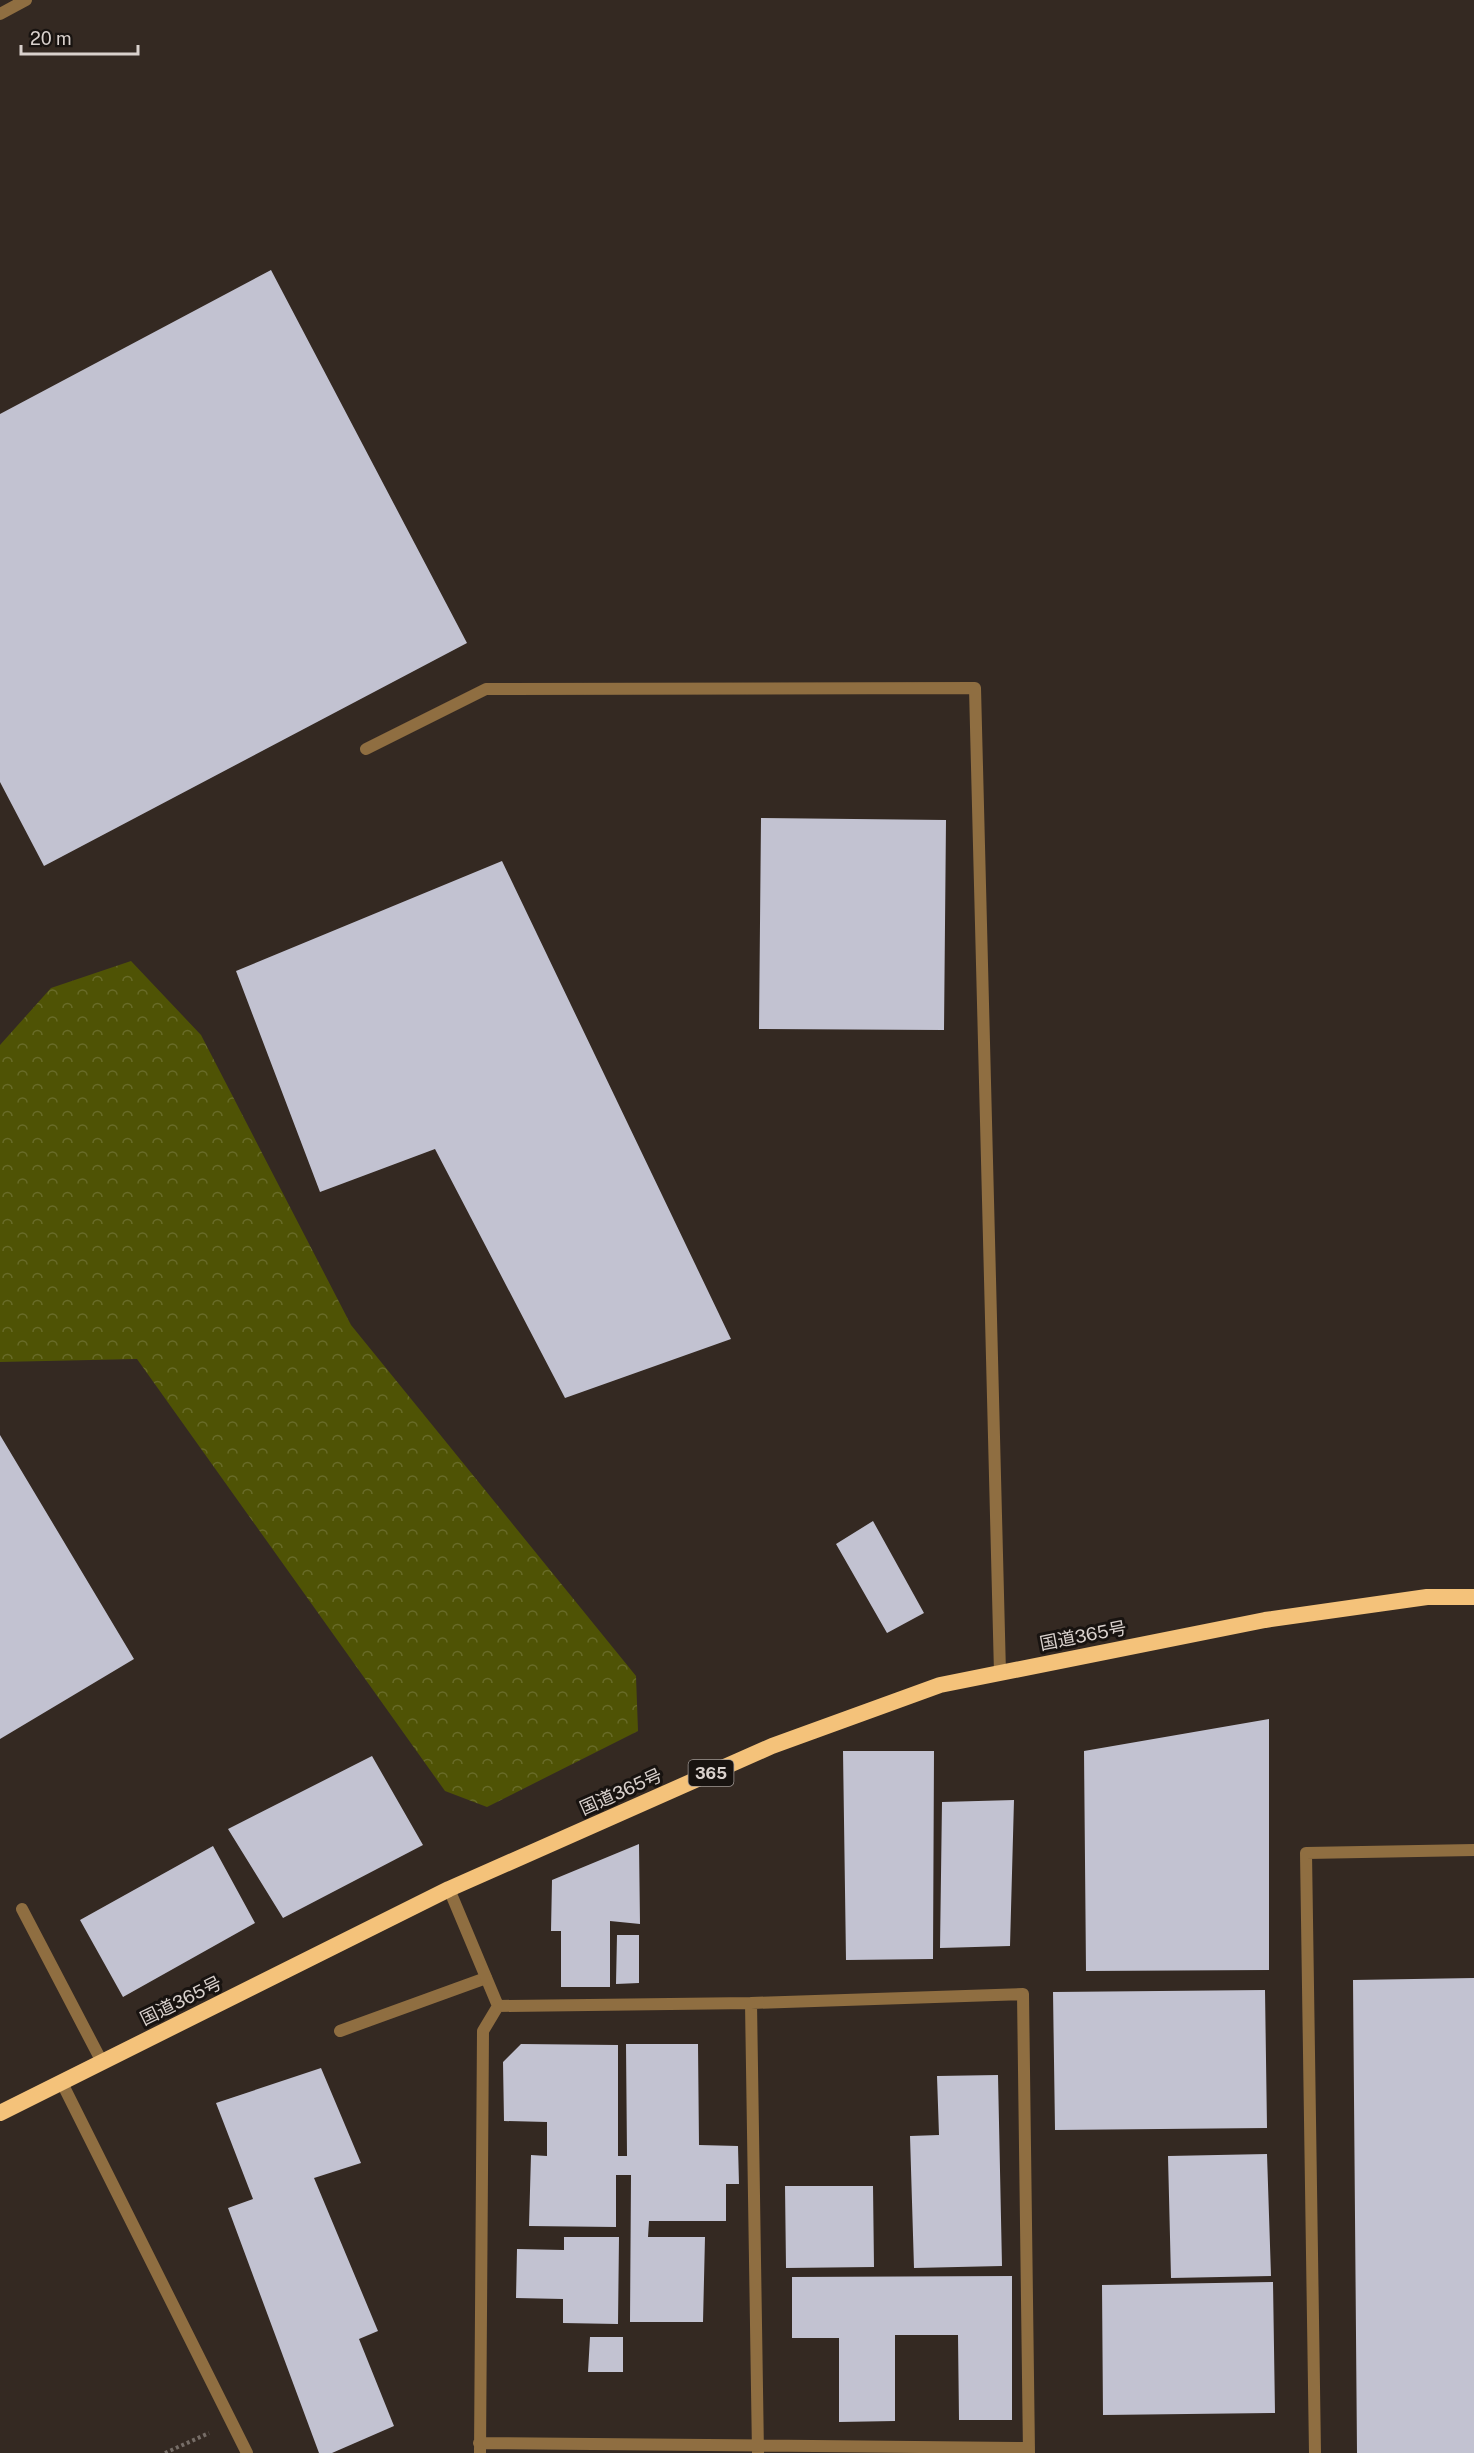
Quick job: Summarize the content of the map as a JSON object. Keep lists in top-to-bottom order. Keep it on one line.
{"streets":{"highway":["国道365号","365"]},"scale_bar":"20 m"}
